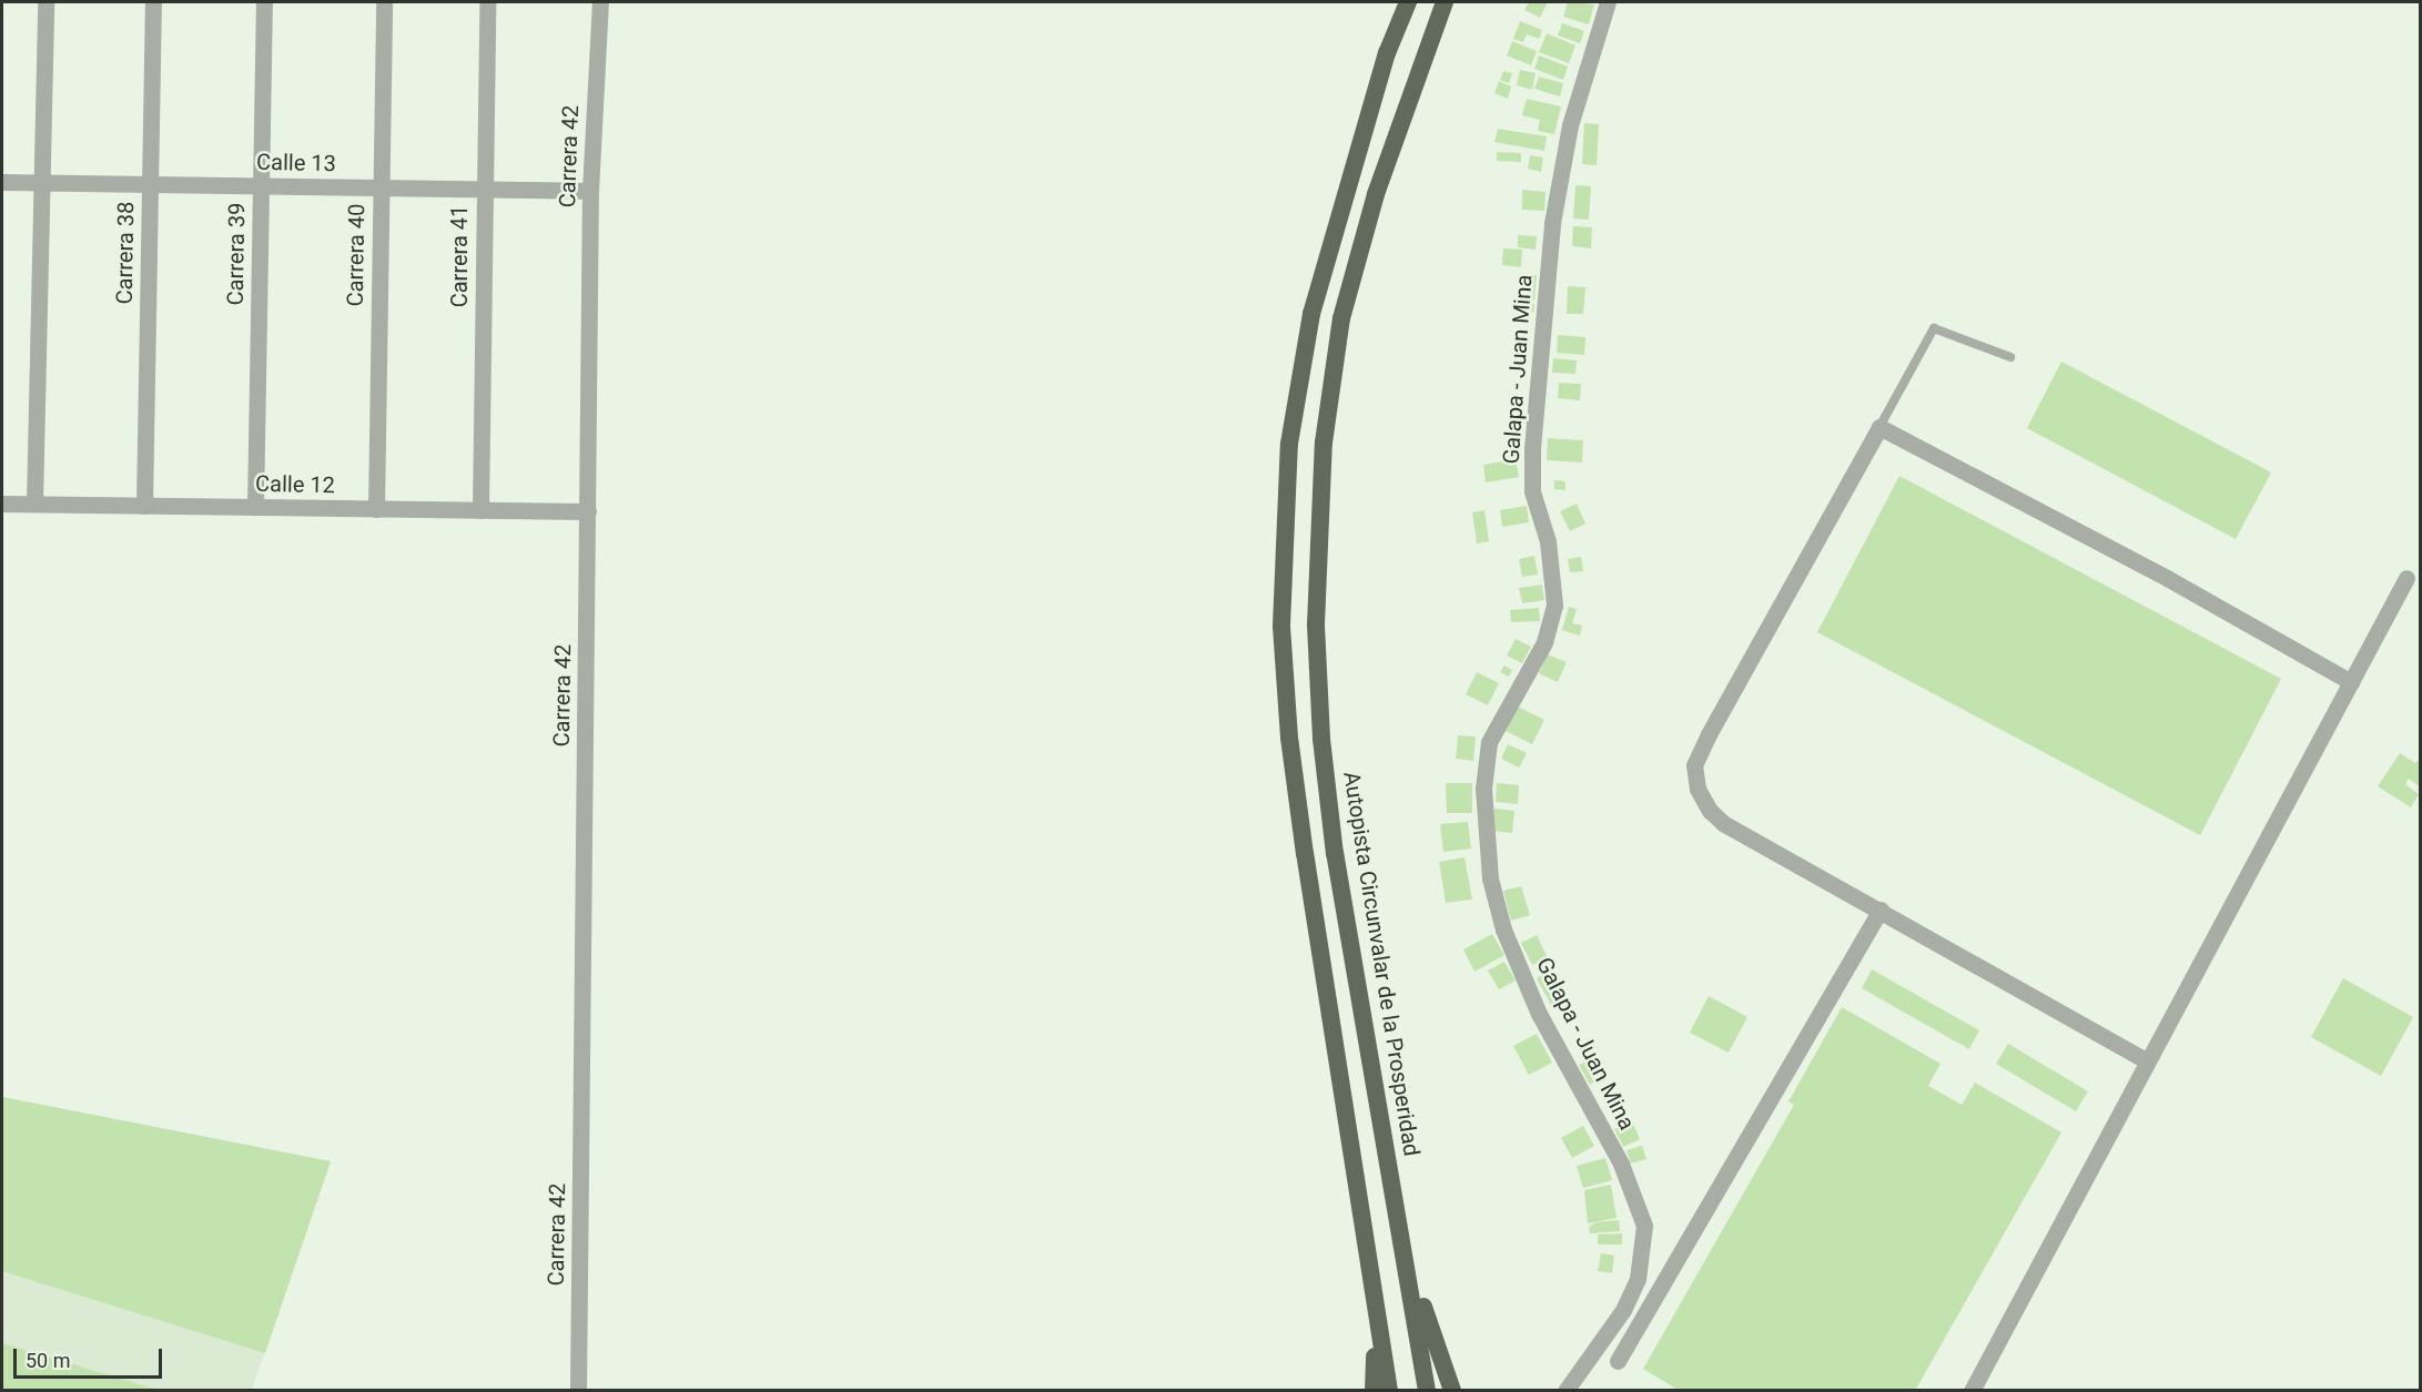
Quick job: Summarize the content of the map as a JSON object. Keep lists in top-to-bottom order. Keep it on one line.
{"streets":{"highway":["Autopista Circunvalar de la Prosperidad"],"street":["Carrera 42","Calle 13","Carrera 38","Carrera 39","Carrera 40","Carrera 41","Galapa - Juan Mina","Calle 12"]},"crossings":[["Carrera 42","Calle 13"],["Carrera 42","Calle 12"],["Calle 13","Carrera 38"],["Calle 13","Carrera 39"],["Calle 13","Carrera 40"],["Calle 13","Carrera 41"],["Carrera 38","Calle 12"],["Carrera 39","Calle 12"],["Carrera 40","Calle 12"],["Carrera 41","Calle 12"]],"scale_bar":"50 m"}
